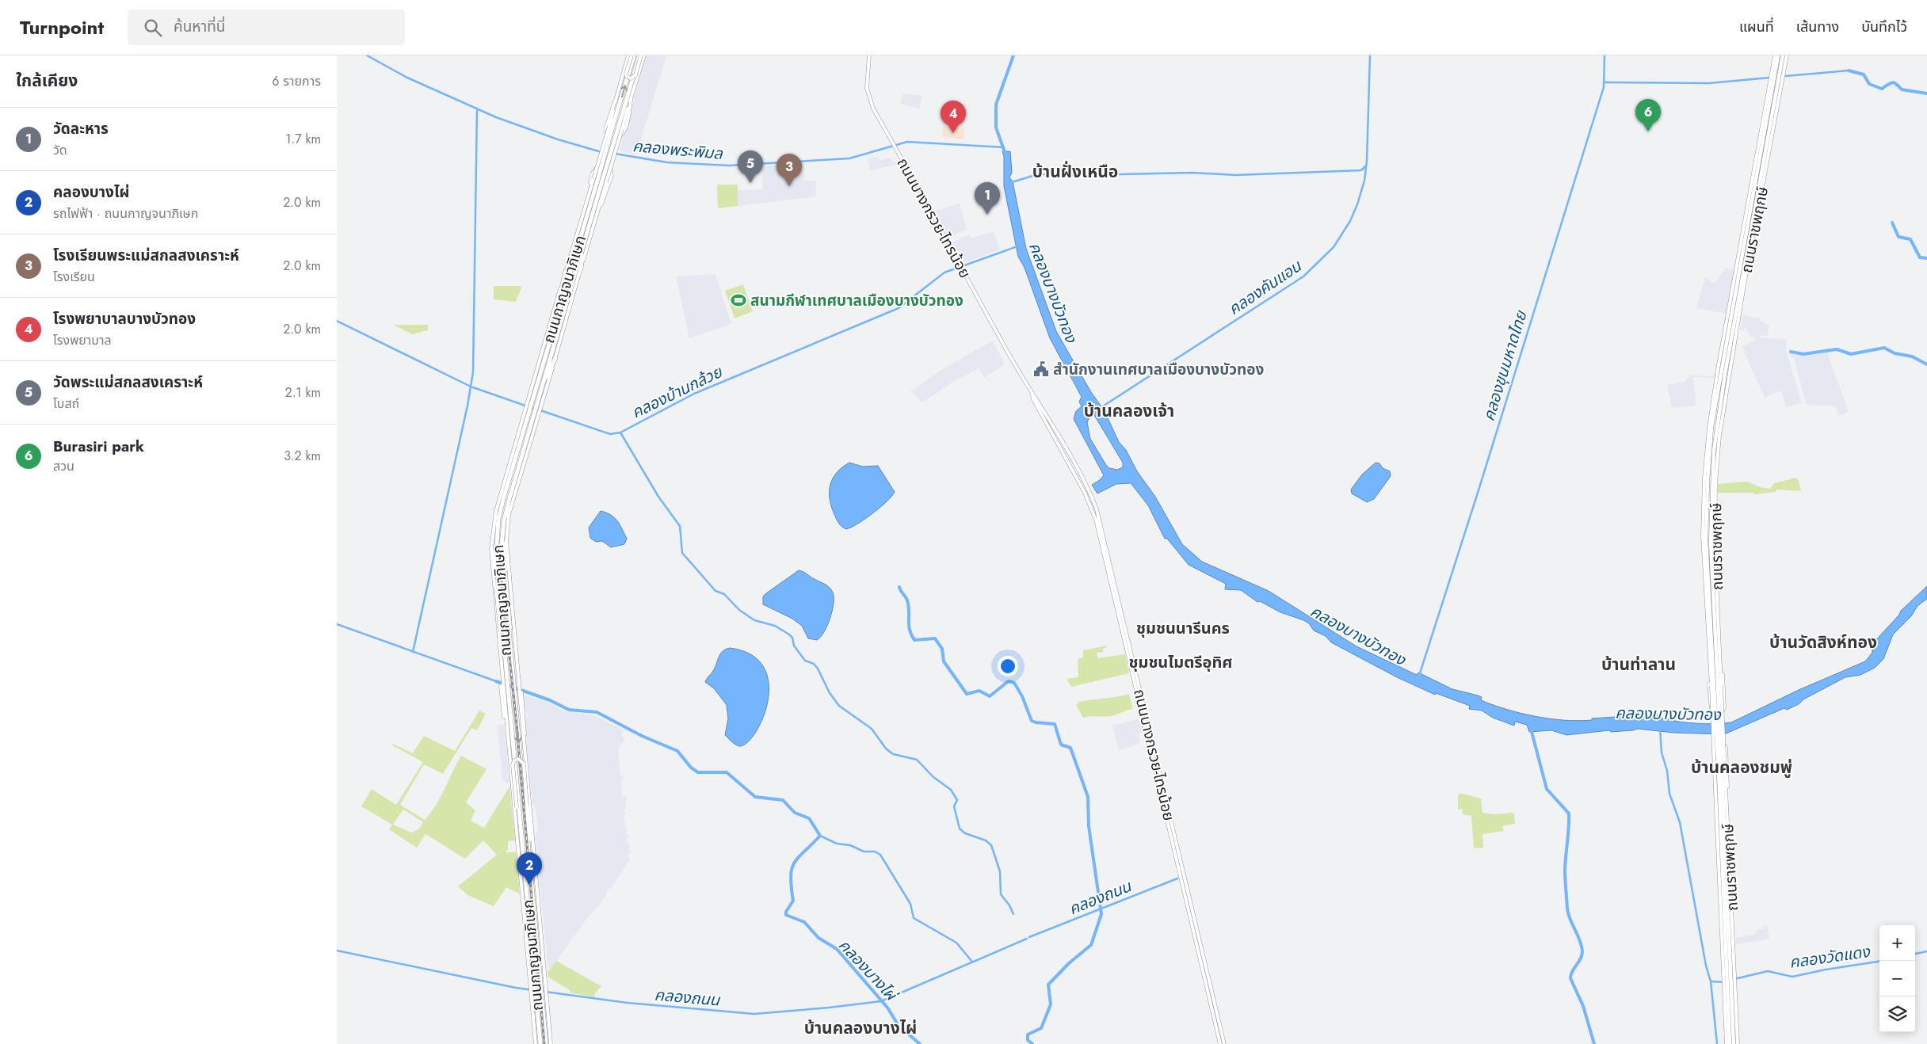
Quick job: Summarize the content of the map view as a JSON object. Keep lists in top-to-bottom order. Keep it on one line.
{"streets":{"highway":["ถนนกาญจนาภิเษก"],"main road":["ถนนบางกรวย-ไทรน้อย","ถนนราชพฤกษ์"]},"districts":["บ้านฝั่งเหนือ","บ้านคลองเจ้า","ชุมชนนารีนคร","บ้านวัดสิงห์ทอง","ชุมชนไมตรีอุทิศ","บ้านท่าลาน","บ้านคลองชมพู่","บ้านคลองบางไผ่"],"water":["คลองพระพิมล","คลองคันแอน","คลองบางบัวทอง","คลองขุนมหาดไทย","คลองบ้านกล้วย","คลองถนน","คลองวัดแดง","คลองบางไผ่"],"places":{"sports":["สนามกีฬาเทศบาลเมืองบางบัวทอง"],"public building":["สำนักงานเทศบาลเมืองบางบัวทอง"]},"page":{"header":"Turnpoint","search":"ค้นหาที่นี่","nav":["แผนที่","เส้นทาง","บันทึกไว้"],"heading":["ใกล้เคียง","6 รายการ"],"pins":["6","4","5","3","1","2"],"list":[{"mark":"1","name":"วัดละหาร","note":"วัด","value":"1.7 km"},{"mark":"2","name":"คลองบางไผ่","note":"รถไฟฟ้า · ถนนกาญจนาภิเษก","value":"2.0 km"},{"mark":"3","name":"โรงเรียนพระแม่สกลสงเคราะห์","note":"โรงเรียน","value":"2.0 km"},{"mark":"4","name":"โรงพยาบาลบางบัวทอง","note":"โรงพยาบาล","value":"2.0 km"},{"mark":"5","name":"วัดพระแม่สกลสงเคราะห์","note":"โบสถ์","value":"2.1 km"},{"mark":"6","name":"Burasiri park","note":"สวน","value":"3.2 km"}],"map_buttons":["+","−"]}}
